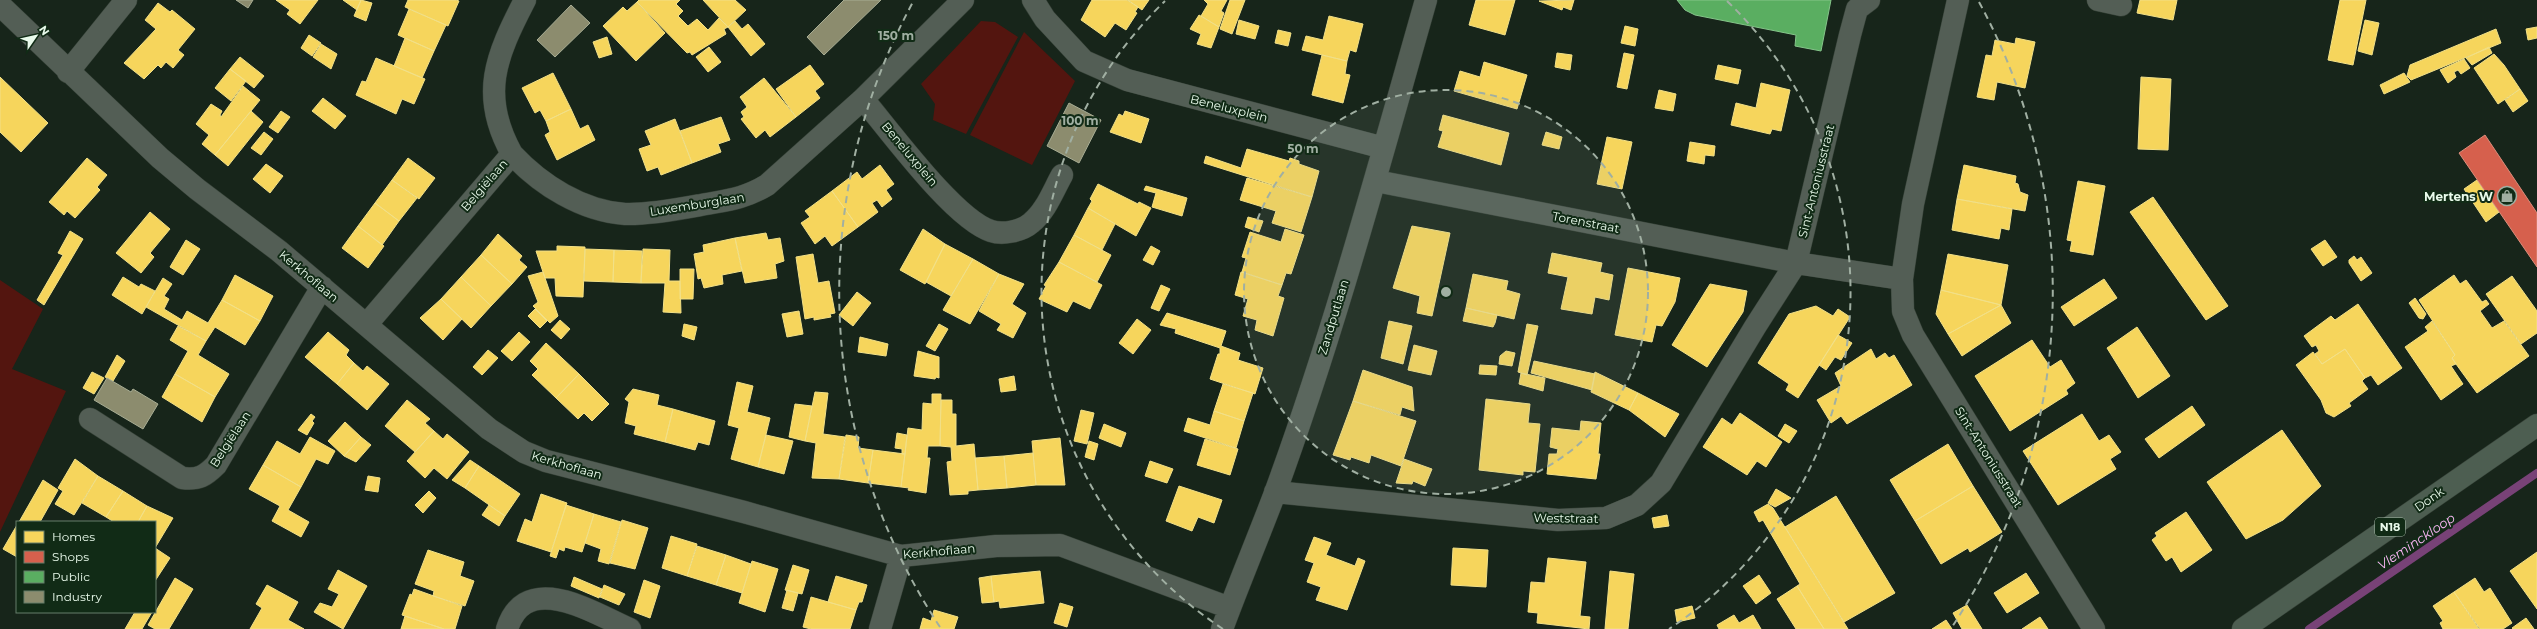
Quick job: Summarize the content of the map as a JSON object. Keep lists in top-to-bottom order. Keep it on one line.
{"streets":{"main road":["Donk","N18"],"street":["Beneluxplein","Sint-Antoniusstraat","Belgiëlaan","Luxemburglaan","Torenstraat","Kerkhoflaan","Zandputlaan","Weststraat"]},"crossings":[["Beneluxplein","Luxemburglaan"],["Beneluxplein","Zandputlaan"],["Sint-Antoniusstraat","Torenstraat"],["Sint-Antoniusstraat","Weststraat"],["Belgiëlaan","Luxemburglaan"],["Belgiëlaan","Kerkhoflaan"],["Torenstraat","Zandputlaan"],["Torenstraat","Weststraat"],["Kerkhoflaan","Zandputlaan"],["Zandputlaan","Weststraat"]],"water":["Vleminckloop"],"places":{"shop":["Mertens W"]},"legend":["Homes","Shops","Public","Industry"],"north":"top right","rings":["150 m","100 m","50 m"]}
